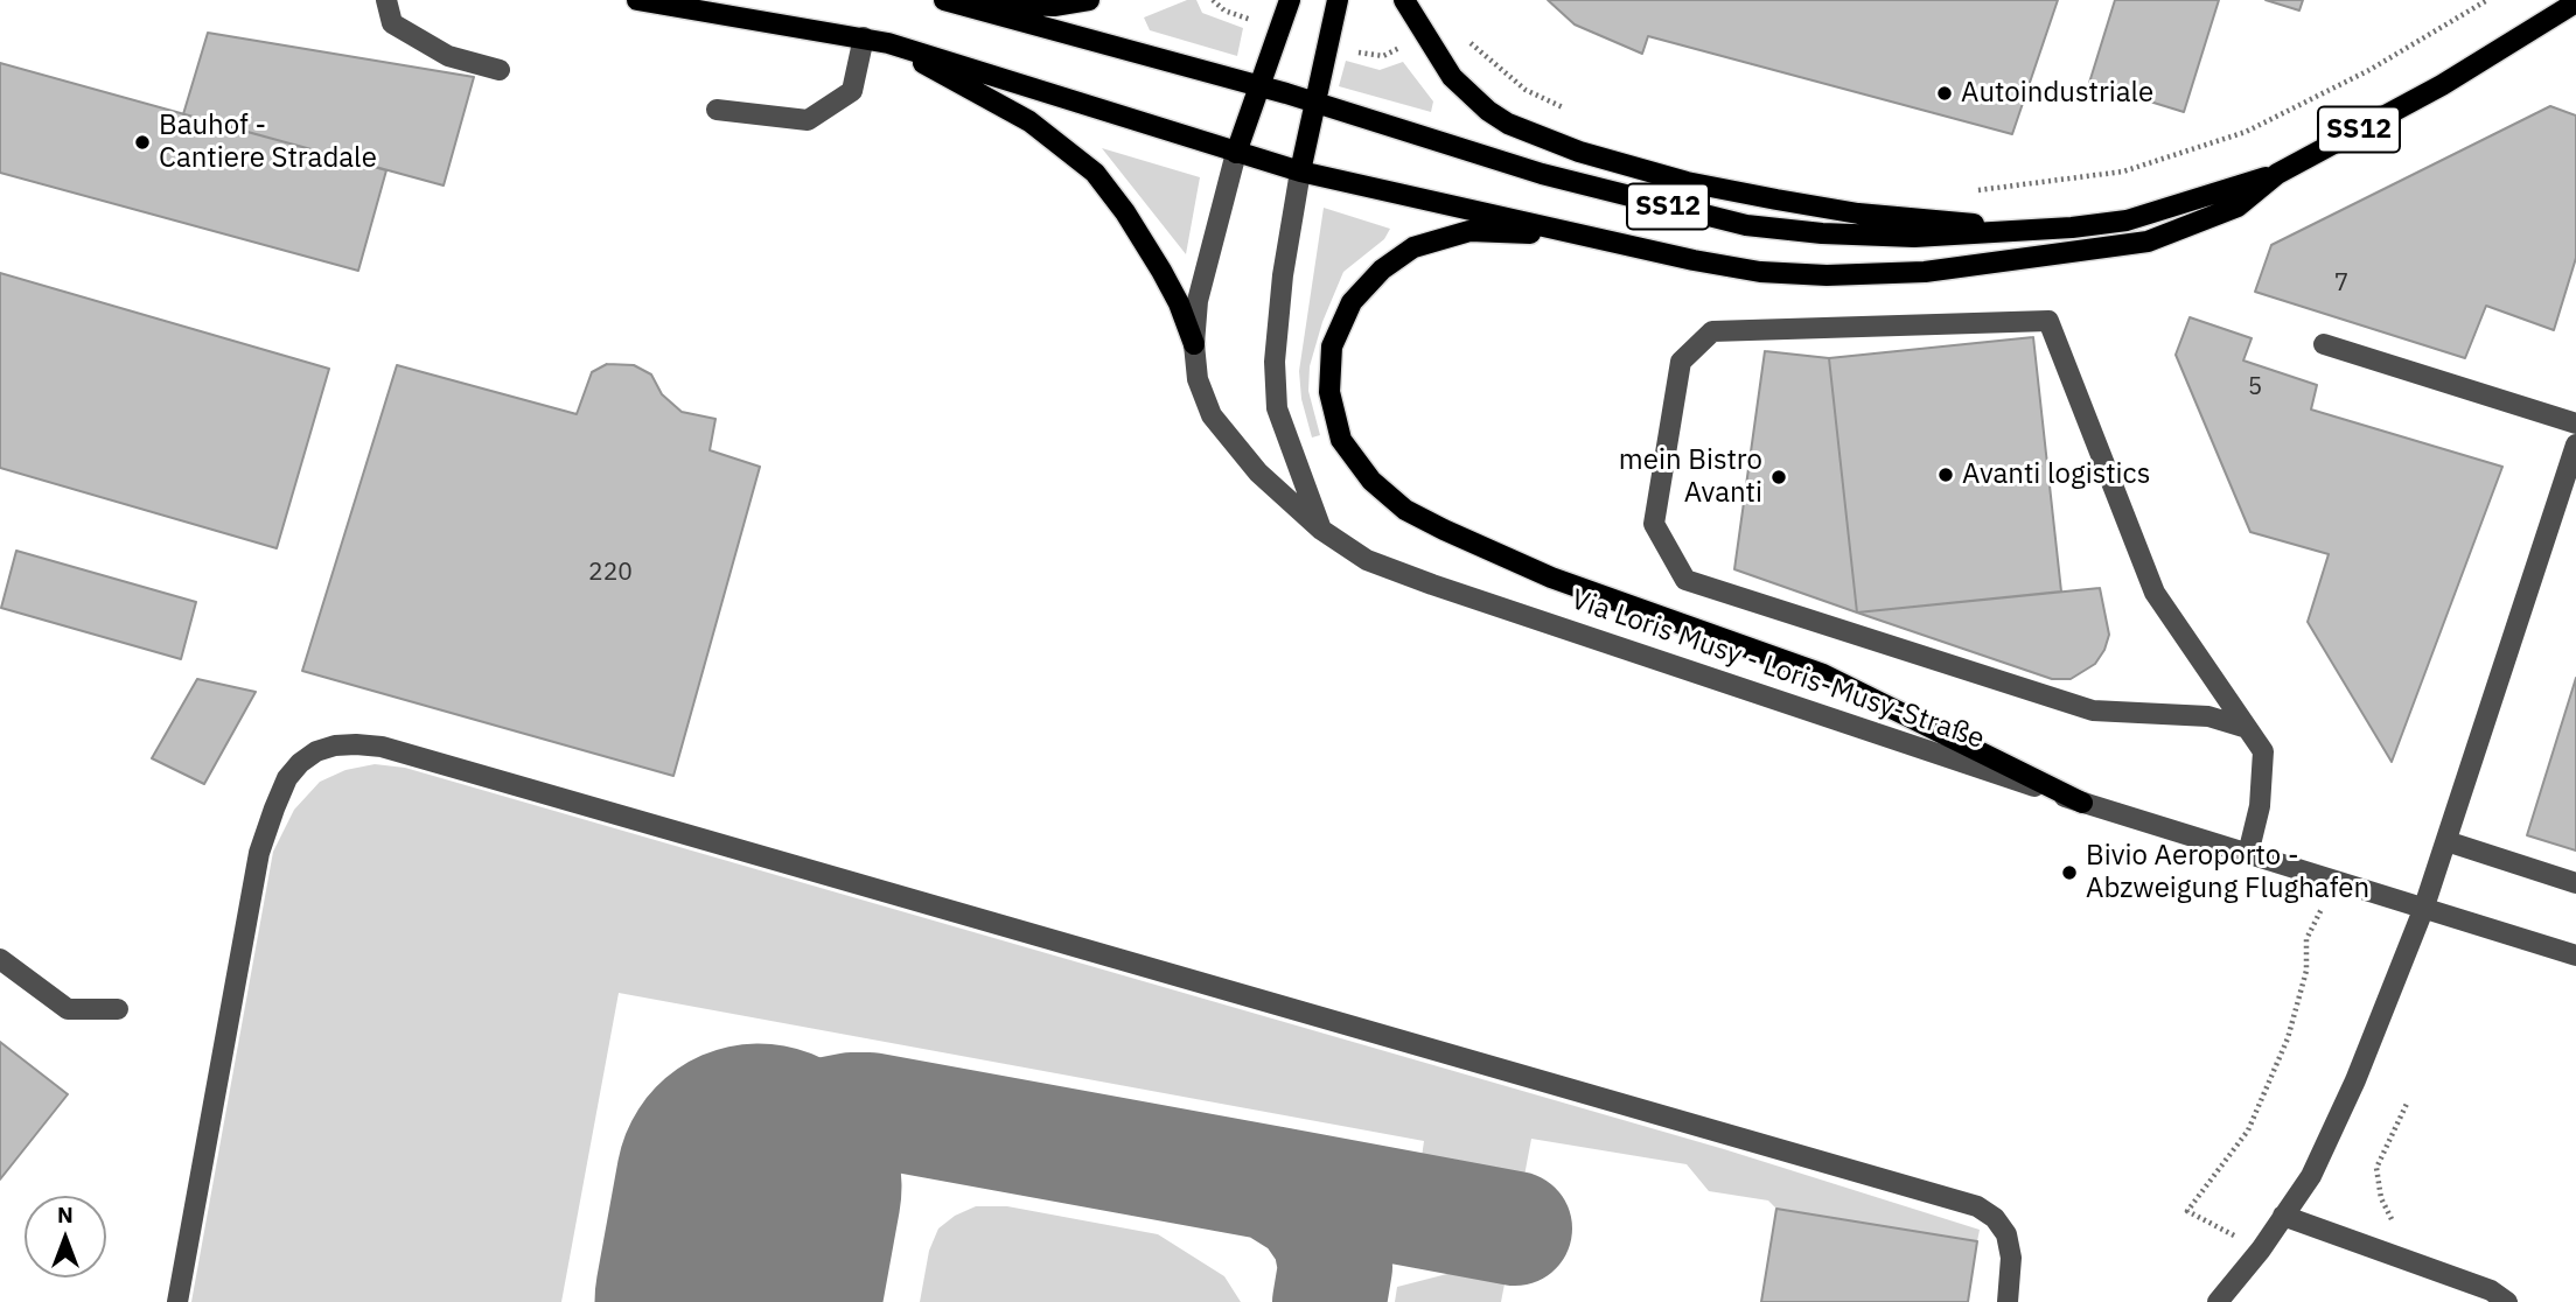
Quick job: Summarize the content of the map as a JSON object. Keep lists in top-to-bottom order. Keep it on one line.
{"streets":{"main road":["SS12"],"street":["Via Loris Musy - Loris-Musy-Straße"]},"places":["Autoindustriale","Bauhof - Cantiere Stradale","Avanti logistics","mein Bistro Avanti","Bivio Aeroporto - Abzweigung Flughafen"],"house_numbers":["7","5","220"],"north":"top"}
